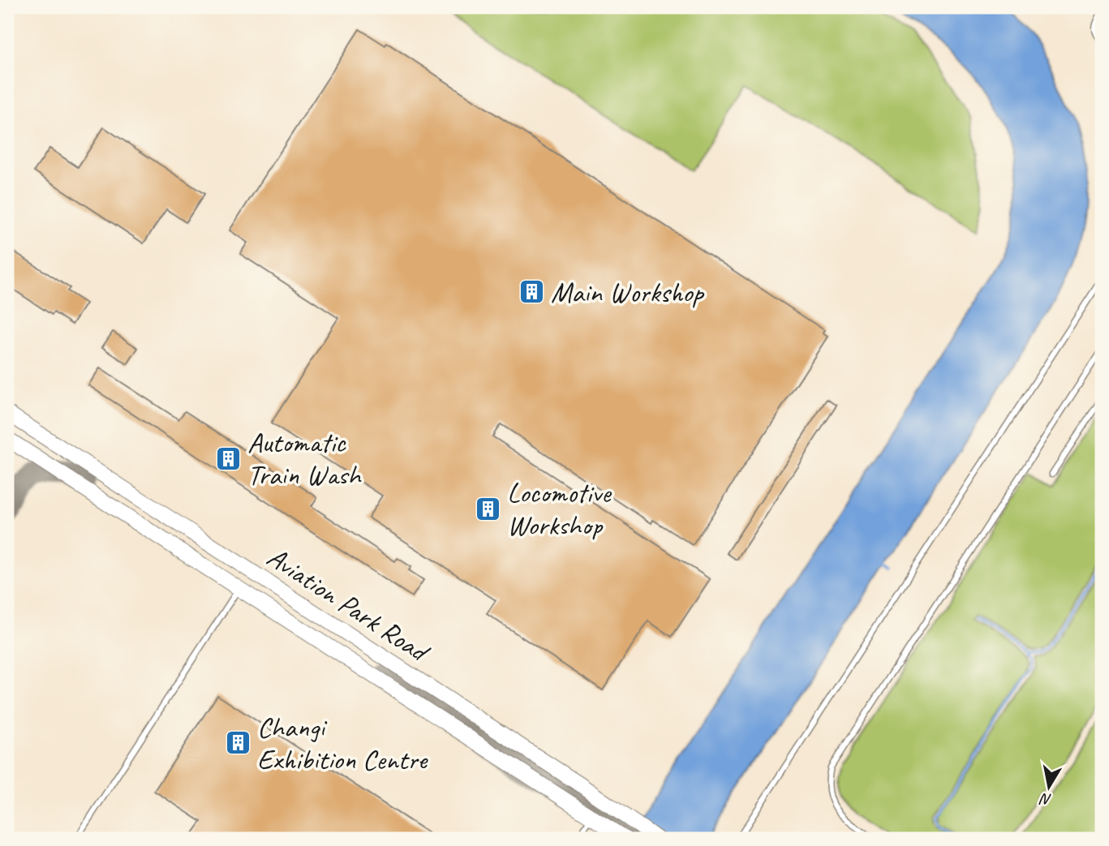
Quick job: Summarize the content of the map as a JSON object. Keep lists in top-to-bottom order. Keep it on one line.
{"streets":{"main road":["Aviation Park Road"]},"places":{"building":["Main Workshop","Automatic Train Wash","Locomotive Workshop","Changi Exhibition Centre"]},"north":"bottom"}
